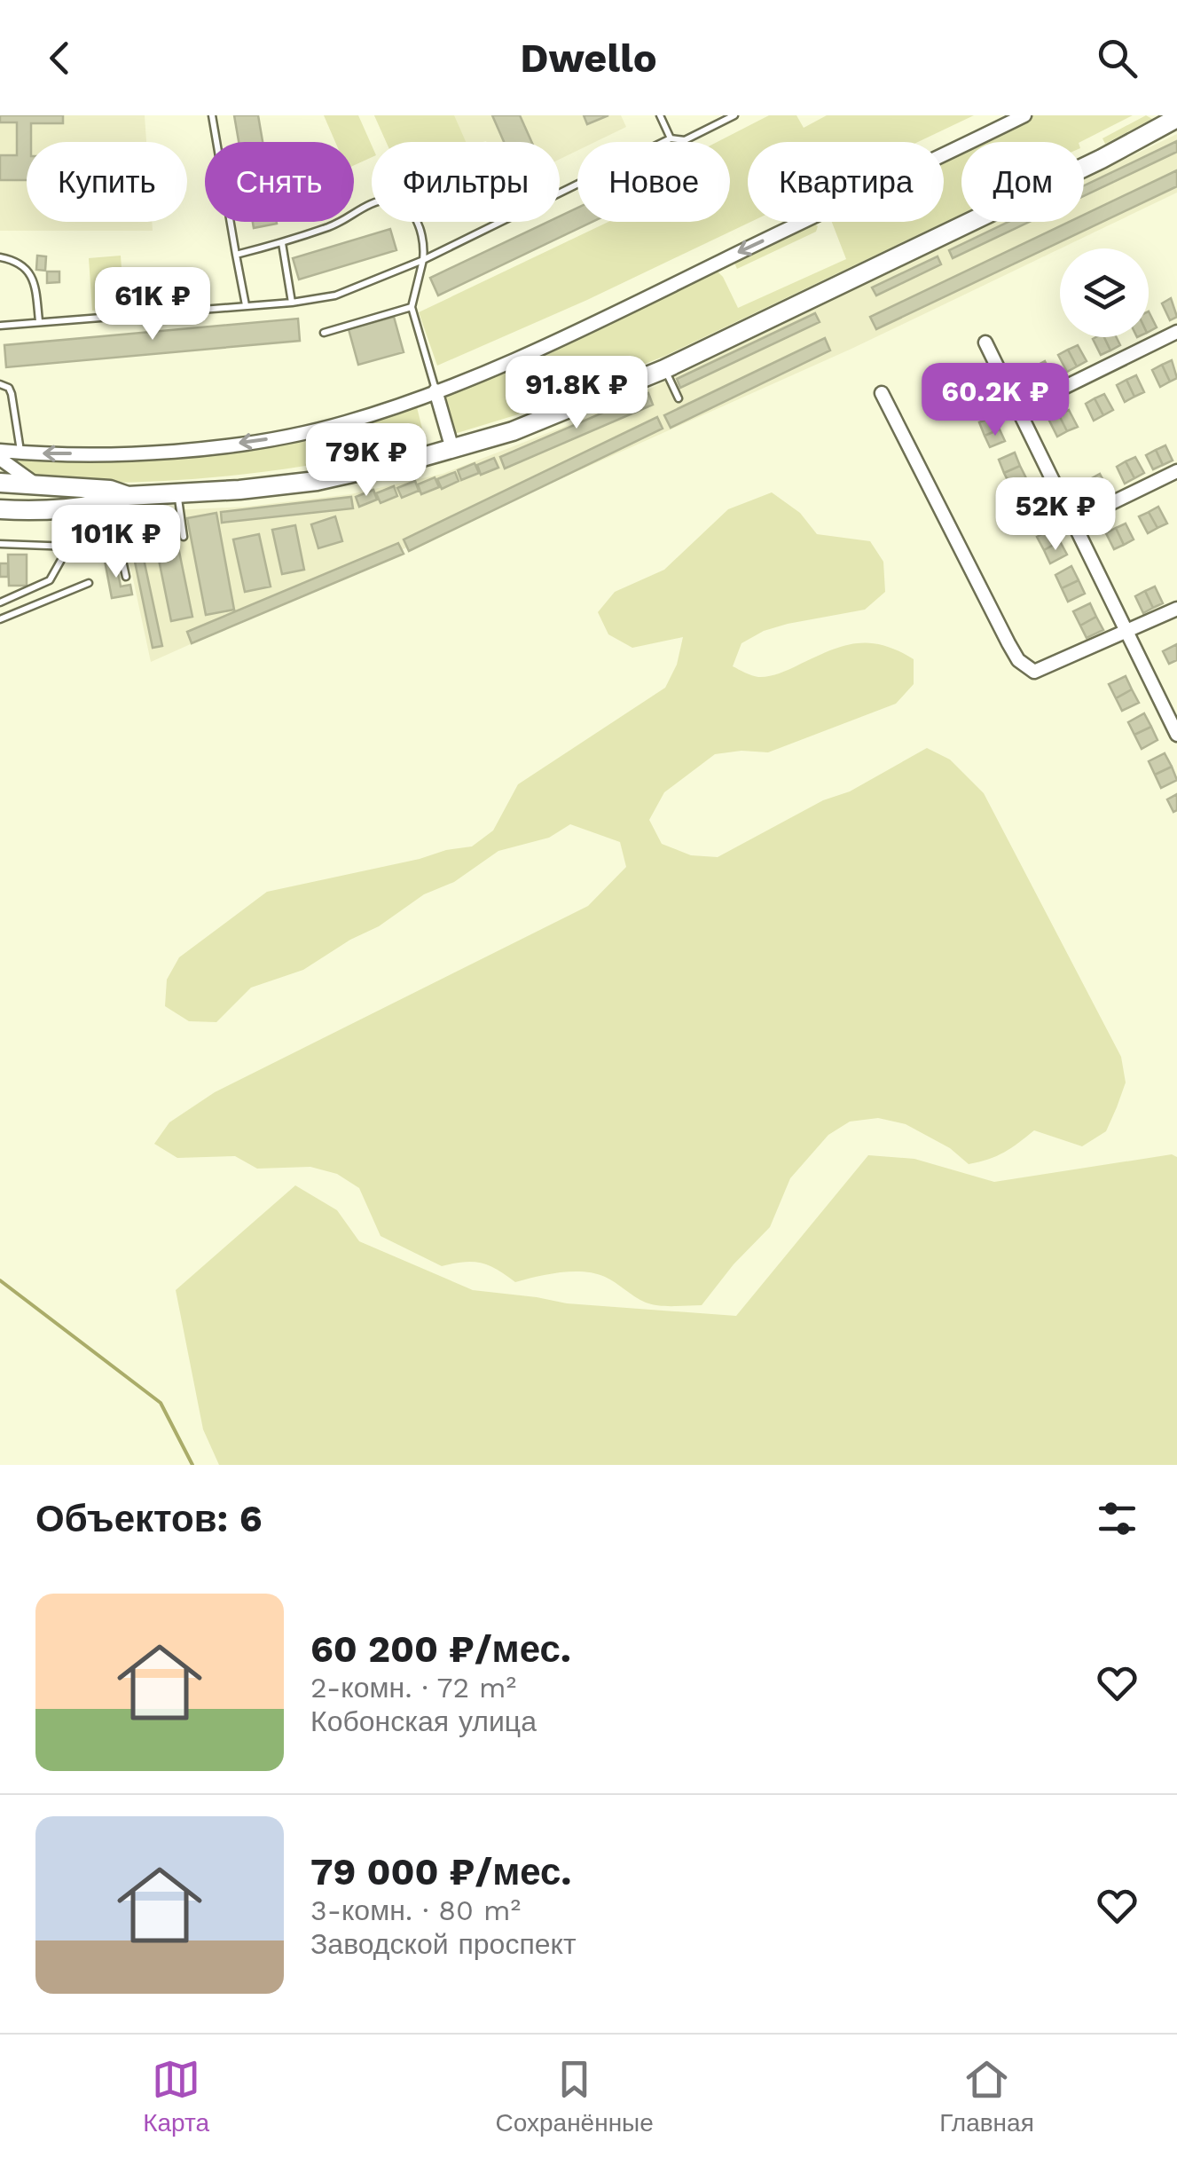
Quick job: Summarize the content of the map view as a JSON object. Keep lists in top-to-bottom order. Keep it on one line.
{"page":{"header":"Dwello","chip":["Купить","Снять","Фильтры","Новое","Квартира","Дом"],"price":["61K ₽","91.8K ₽","60.2K ₽","79K ₽","52K ₽","101K ₽"],"heading":"Объектов: 6","list":[{"name":"60 200 ₽/мес.","note":"2-комн. · 72 m² · Кобонская улица"},{"name":"79 000 ₽/мес.","note":"3-комн. · 80 m² · Заводской проспект"}],"tabs":["Карта","Сохранённые","Главная"]}}
